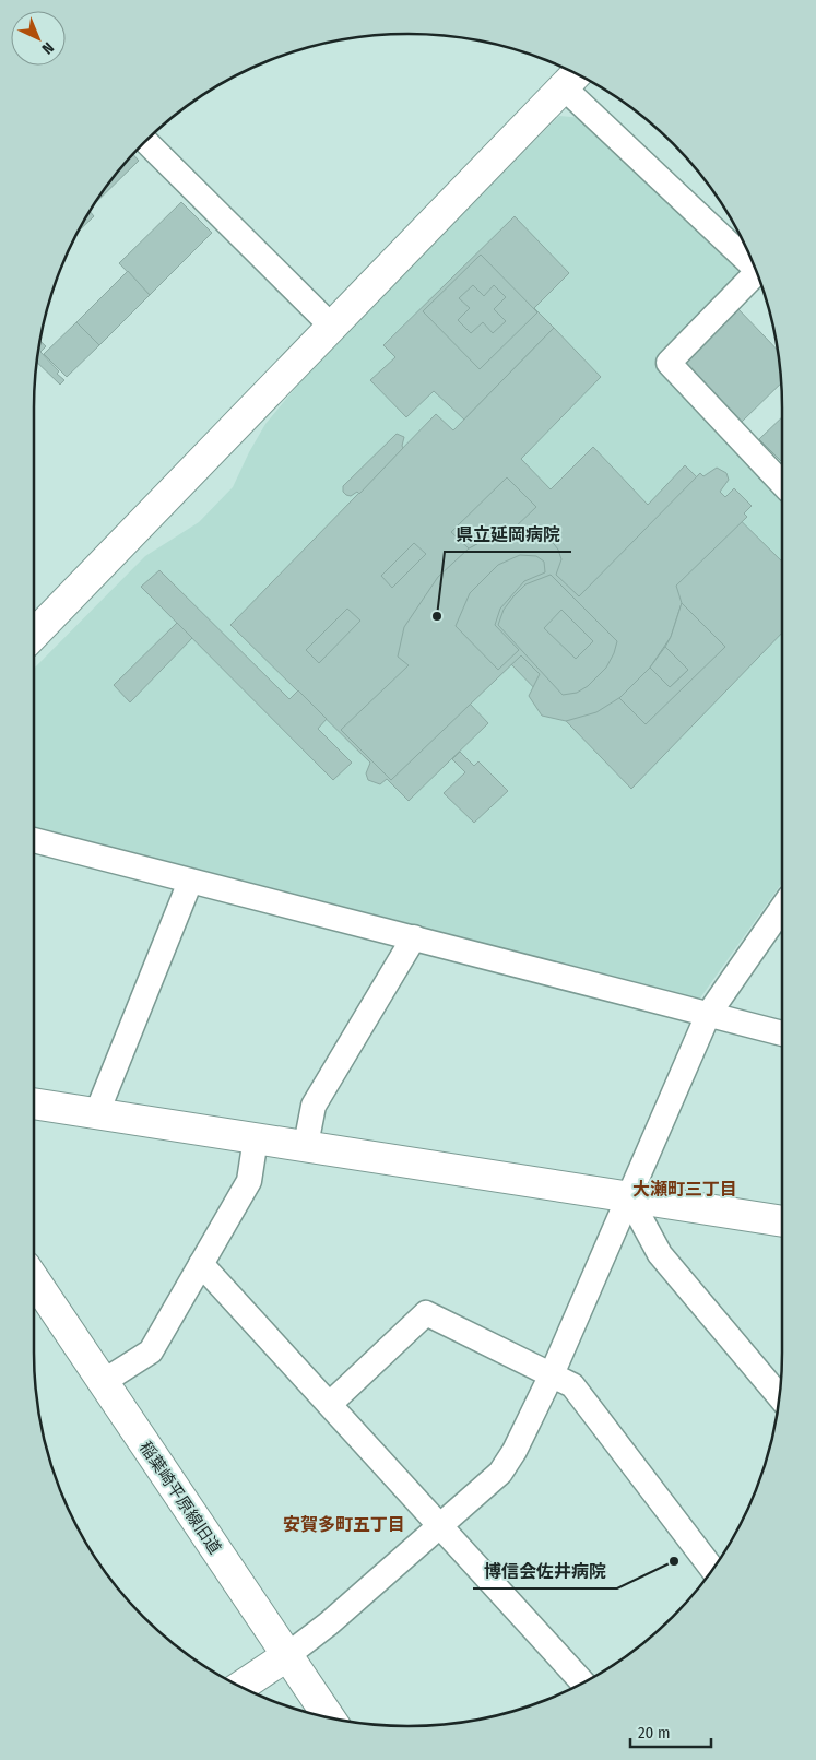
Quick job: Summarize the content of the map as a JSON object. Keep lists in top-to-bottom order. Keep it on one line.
{"streets":{"street":["稲葉崎平原線旧道"]},"districts":["大瀬町三丁目","安賀多町五丁目"],"places":["県立延岡病院","博信会佐井病院"],"scale_bar":"20 m","north":"bottom right"}
